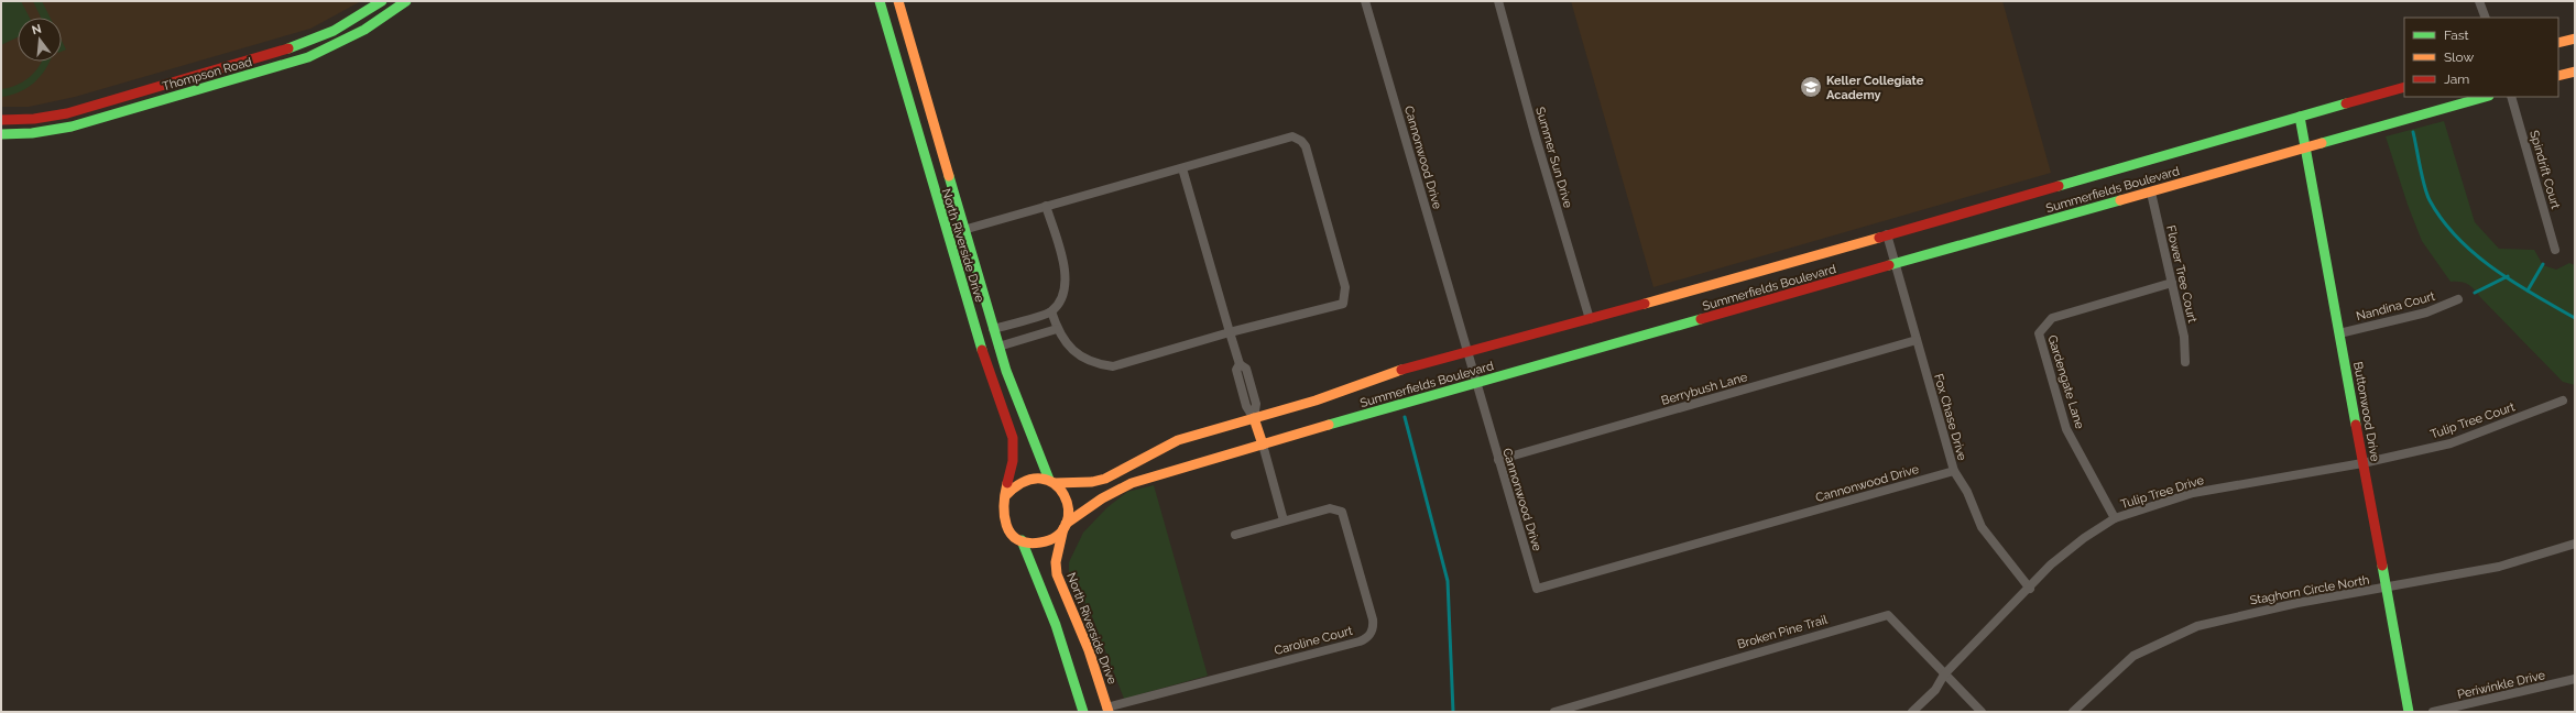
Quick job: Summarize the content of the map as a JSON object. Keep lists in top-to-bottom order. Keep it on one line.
{"streets":{"street":["Thompson Road","Cannonwood Drive","Summer Sun Drive","Spindrift Court","Summerfields Boulevard","North Riverside Drive","Flower Tree Court","Nandina Court","Gardengate Lane","Berrybush Lane","Buttonwood Drive","Fox Chase Drive","Tulip Tree Court","Tulip Tree Drive","Staghorn Circle North","Broken Pine Trail","Caroline Court","Periwinkle Drive"]},"crossings":[["Cannonwood Drive","Summerfields Boulevard"],["Cannonwood Drive","Berrybush Lane"],["Cannonwood Drive","Fox Chase Drive"],["Summer Sun Drive","Summerfields Boulevard"],["Summerfields Boulevard","North Riverside Drive"],["Summerfields Boulevard","Flower Tree Court"],["Summerfields Boulevard","Buttonwood Drive"],["Summerfields Boulevard","Fox Chase Drive"],["North Riverside Drive","Caroline Court"],["Flower Tree Court","Gardengate Lane"],["Nandina Court","Buttonwood Drive"],["Gardengate Lane","Tulip Tree Drive"],["Berrybush Lane","Fox Chase Drive"],["Buttonwood Drive","Tulip Tree Court"],["Buttonwood Drive","Tulip Tree Drive"],["Buttonwood Drive","Staghorn Circle North"],["Fox Chase Drive","Tulip Tree Drive"],["Tulip Tree Court","Tulip Tree Drive"],["Tulip Tree Drive","Broken Pine Trail"]],"places":{"school or university":["Keller Collegiate Academy"]},"legend":["Fast","Slow","Jam"],"north":"top"}
